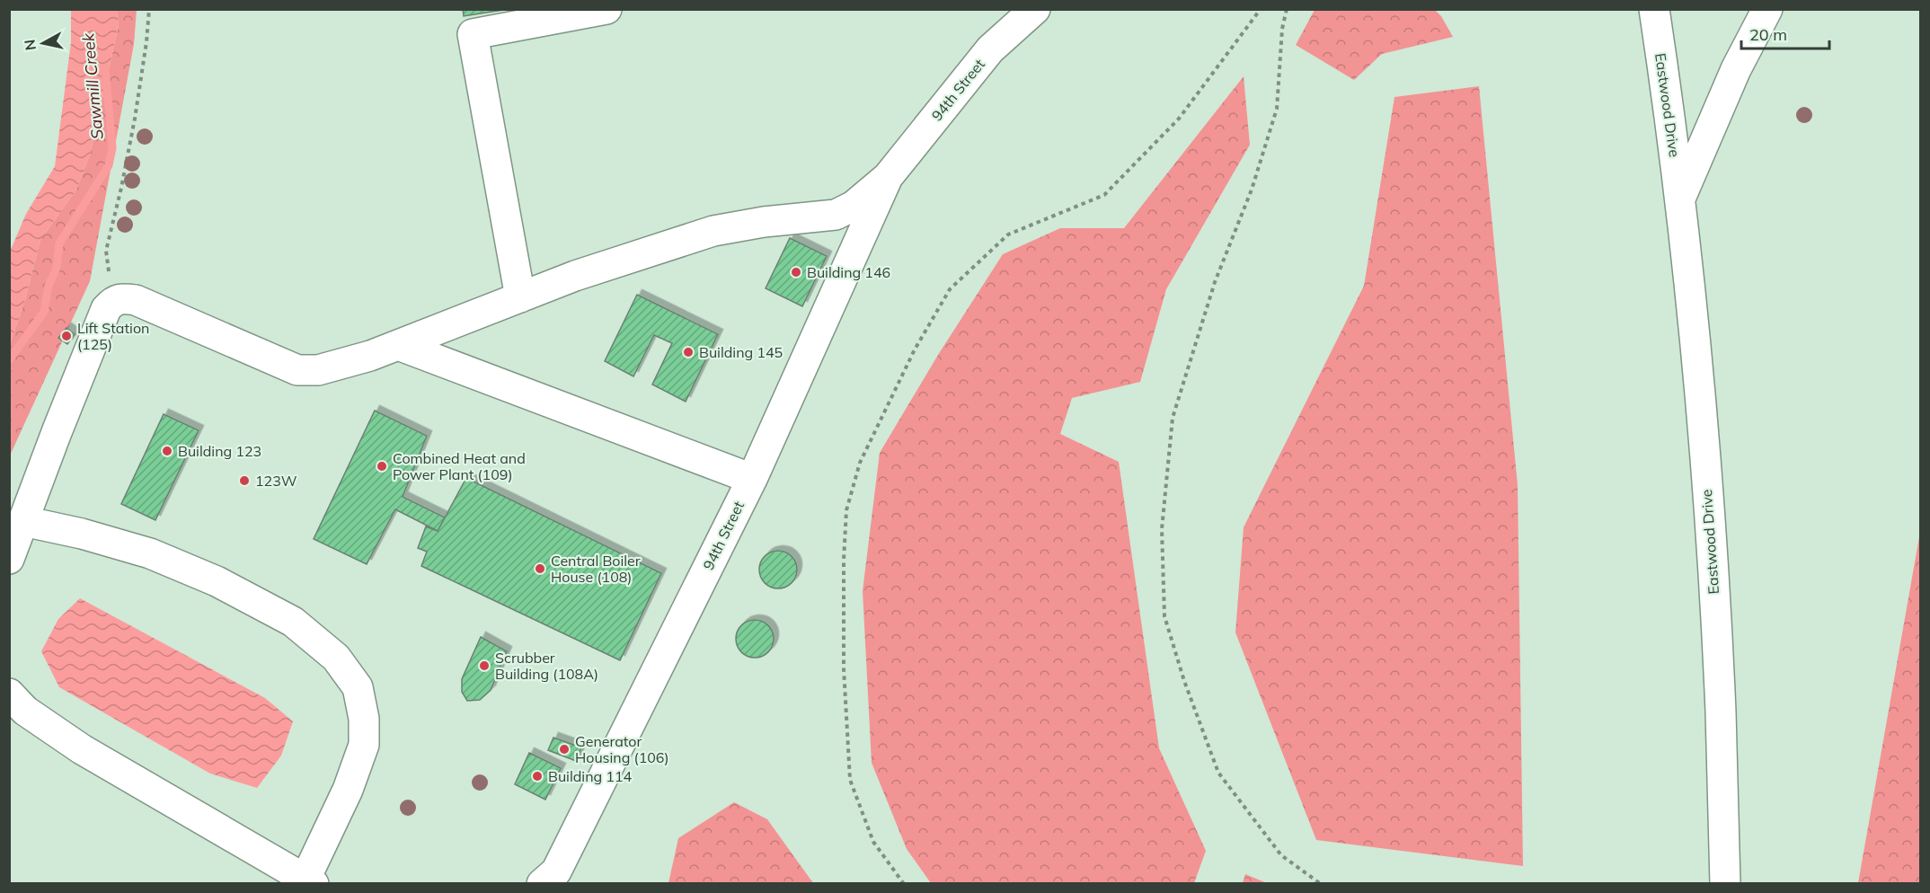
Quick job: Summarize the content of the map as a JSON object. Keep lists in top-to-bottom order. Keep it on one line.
{"streets":{"street":["94th Street","Eastwood Drive"]},"water":["Sawmill Creek"],"places":["Building 146","Lift Station (125)","Building 145","Building 123","Combined Heat and Power Plant (109)","123W","Central Boiler House (108)","Scrubber Building (108A)","Generator Housing (106)","Building 114"],"scale_bar":"20 m","north":"left"}
